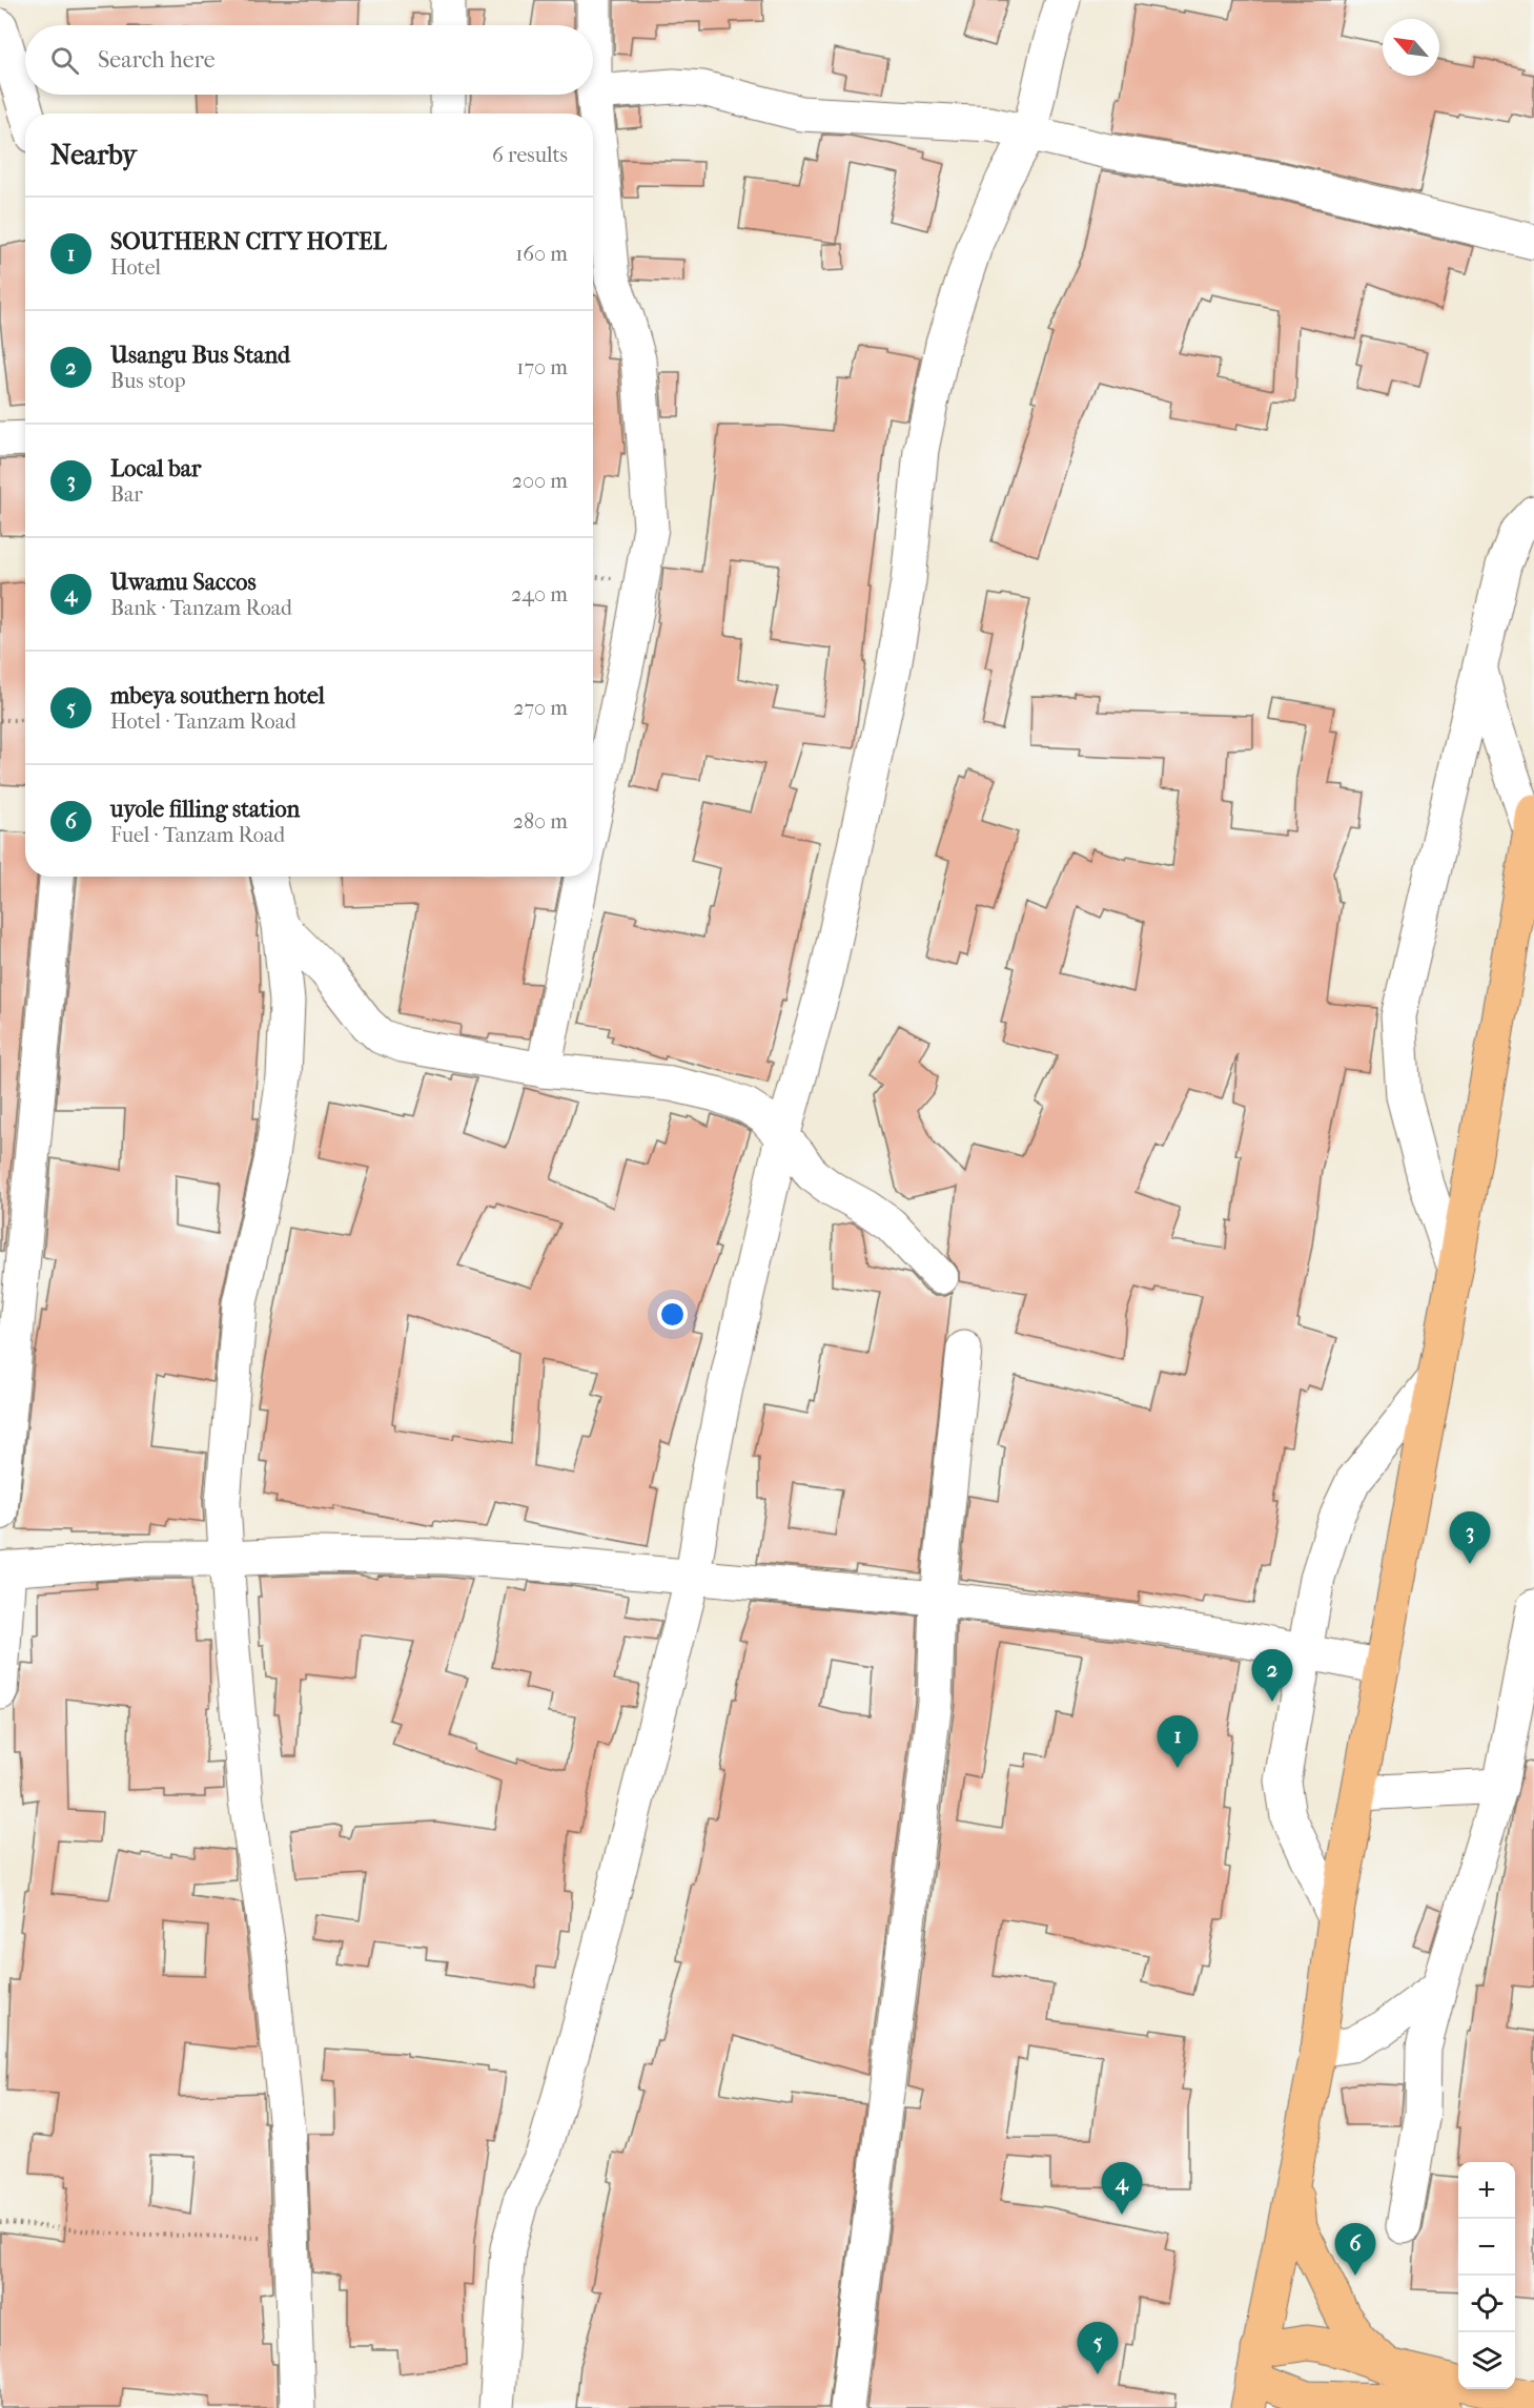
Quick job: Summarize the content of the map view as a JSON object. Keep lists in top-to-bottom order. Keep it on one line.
{"north":"top left","page":{"search":"Search here","heading":["Nearby","6 results"],"list":[{"mark":"1","name":"SOUTHERN CITY HOTEL","note":"Hotel","value":"160 m"},{"mark":"2","name":"Usangu Bus Stand","note":"Bus stop","value":"170 m"},{"mark":"3","name":"Local bar","note":"Bar","value":"200 m"},{"mark":"4","name":"Uwamu Saccos","note":"Bank · Tanzam Road","value":"240 m"},{"mark":"5","name":"mbeya southern hotel","note":"Hotel · Tanzam Road","value":"270 m"},{"mark":"6","name":"uyole filling station","note":"Fuel · Tanzam Road","value":"280 m"}],"pins":["3","2","1","4","6","5"],"map_buttons":["+","−"]}}
